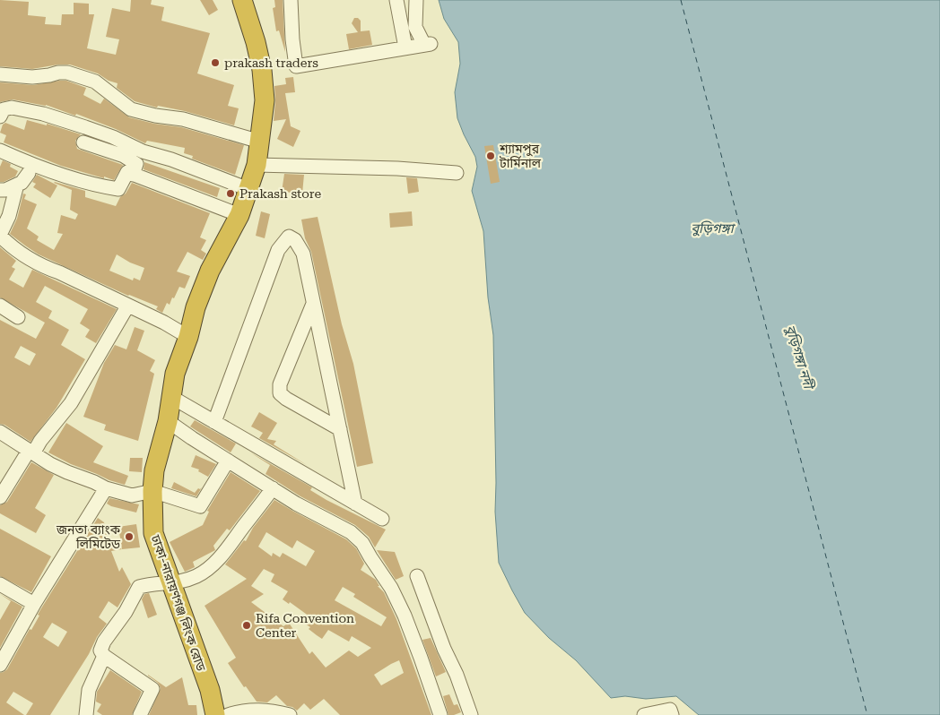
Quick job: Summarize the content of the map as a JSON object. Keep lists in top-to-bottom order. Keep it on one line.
{"streets":{"highway":["ঢাকা-নারায়ণগঞ্জ লিংক রোড"]},"water":["বুড়িগঙ্গা","বুড়িগঙ্গা নদী"],"places":["prakash traders","শ্যামপুর টার্মিনাল","Prakash store","জনতা ব্যাংক লিমিটেড","Rifa Convention Center"]}
